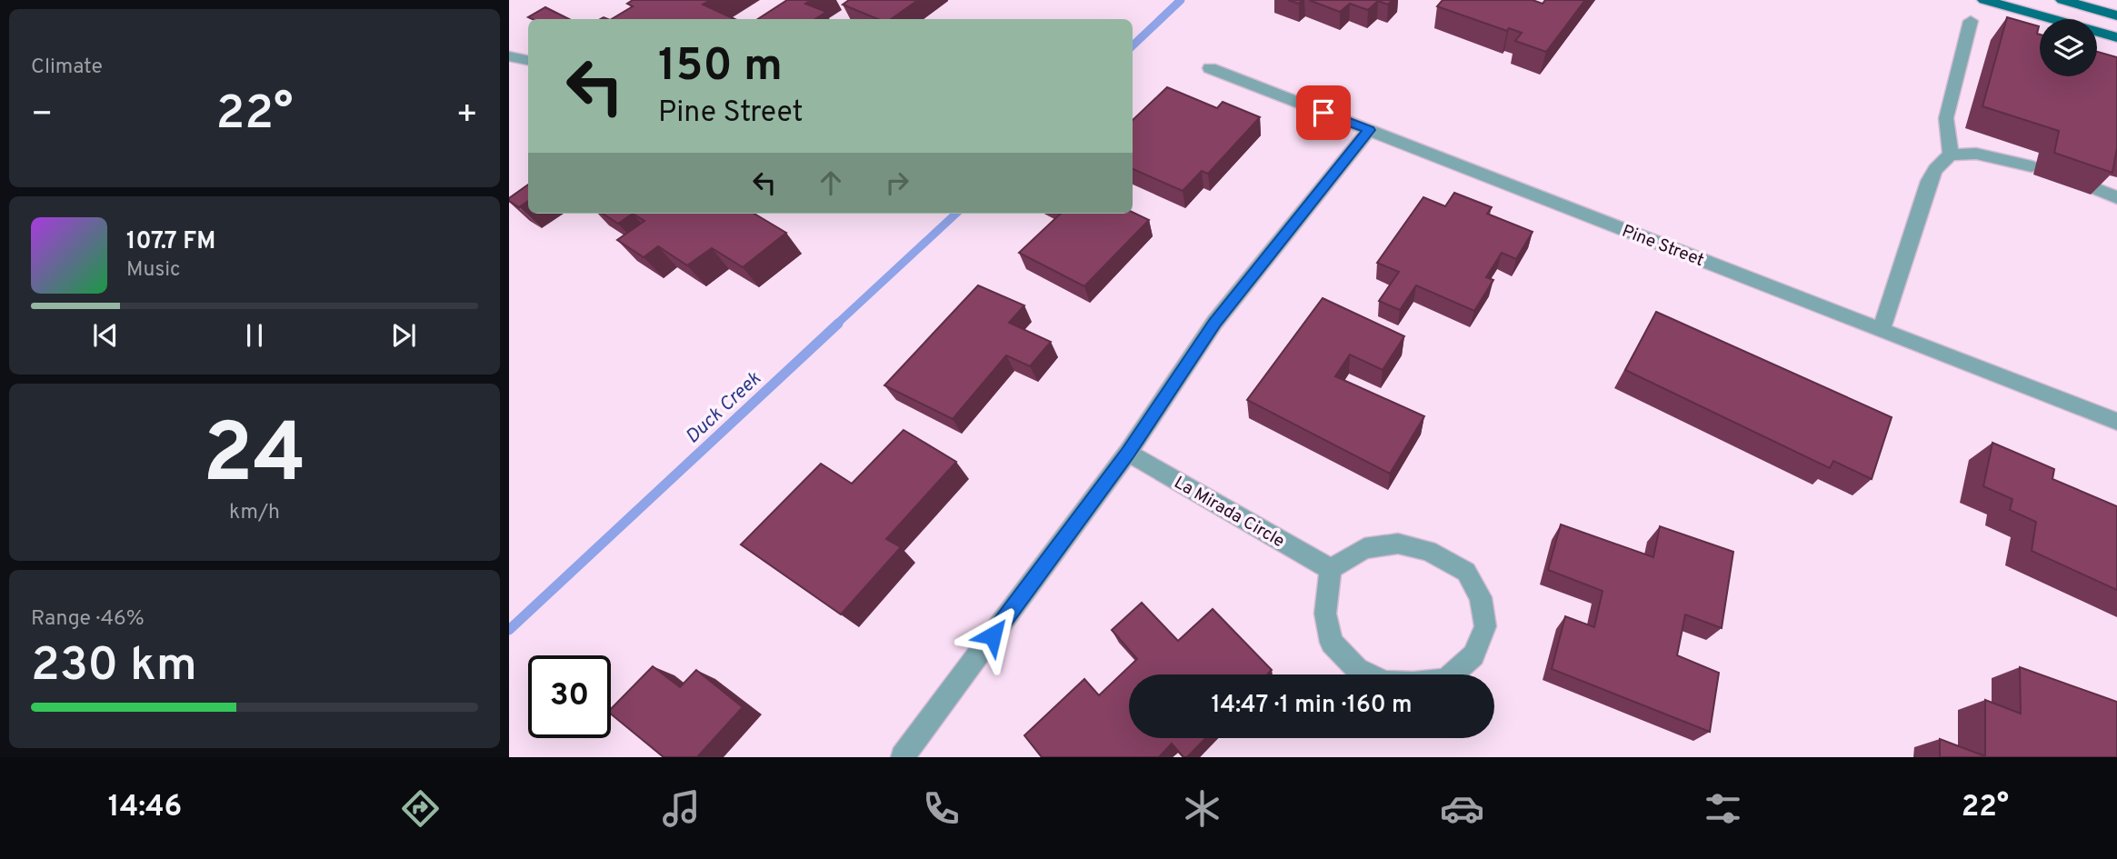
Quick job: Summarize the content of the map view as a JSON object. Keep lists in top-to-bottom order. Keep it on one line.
{"streets":{"street":["Pine Street","La Mirada Circle"]},"water":["Duck Creek"],"page":{"tile":["Climate",["24","km/h"],["Range · 46%","230 km"]],"turn":["150 m","Pine Street"],"heat":["−","22°","+"],"song":["107.7 FM","Music"],"limit":"30","trip":"14:47 · 1 min · 160 m","tabs":["14:46","22°"]}}
